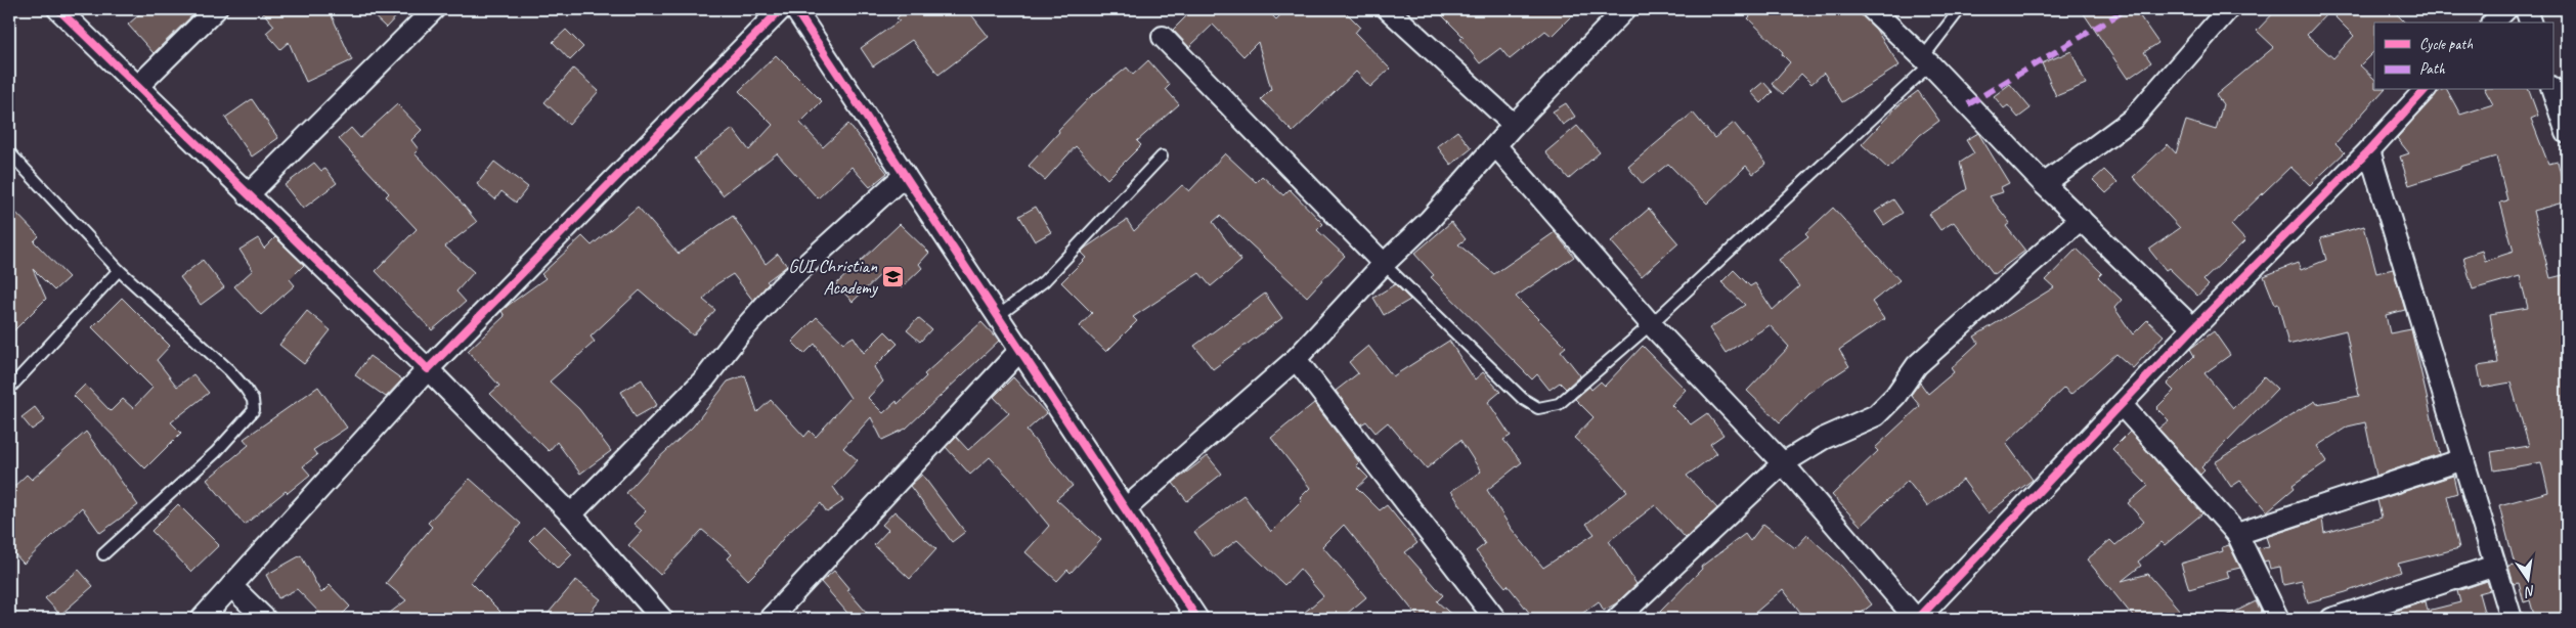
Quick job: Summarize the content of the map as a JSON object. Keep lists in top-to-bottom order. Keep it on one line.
{"places":{"school or university":["GUI Christian Academy"]},"legend":["Cycle path","Path"],"north":"bottom"}
